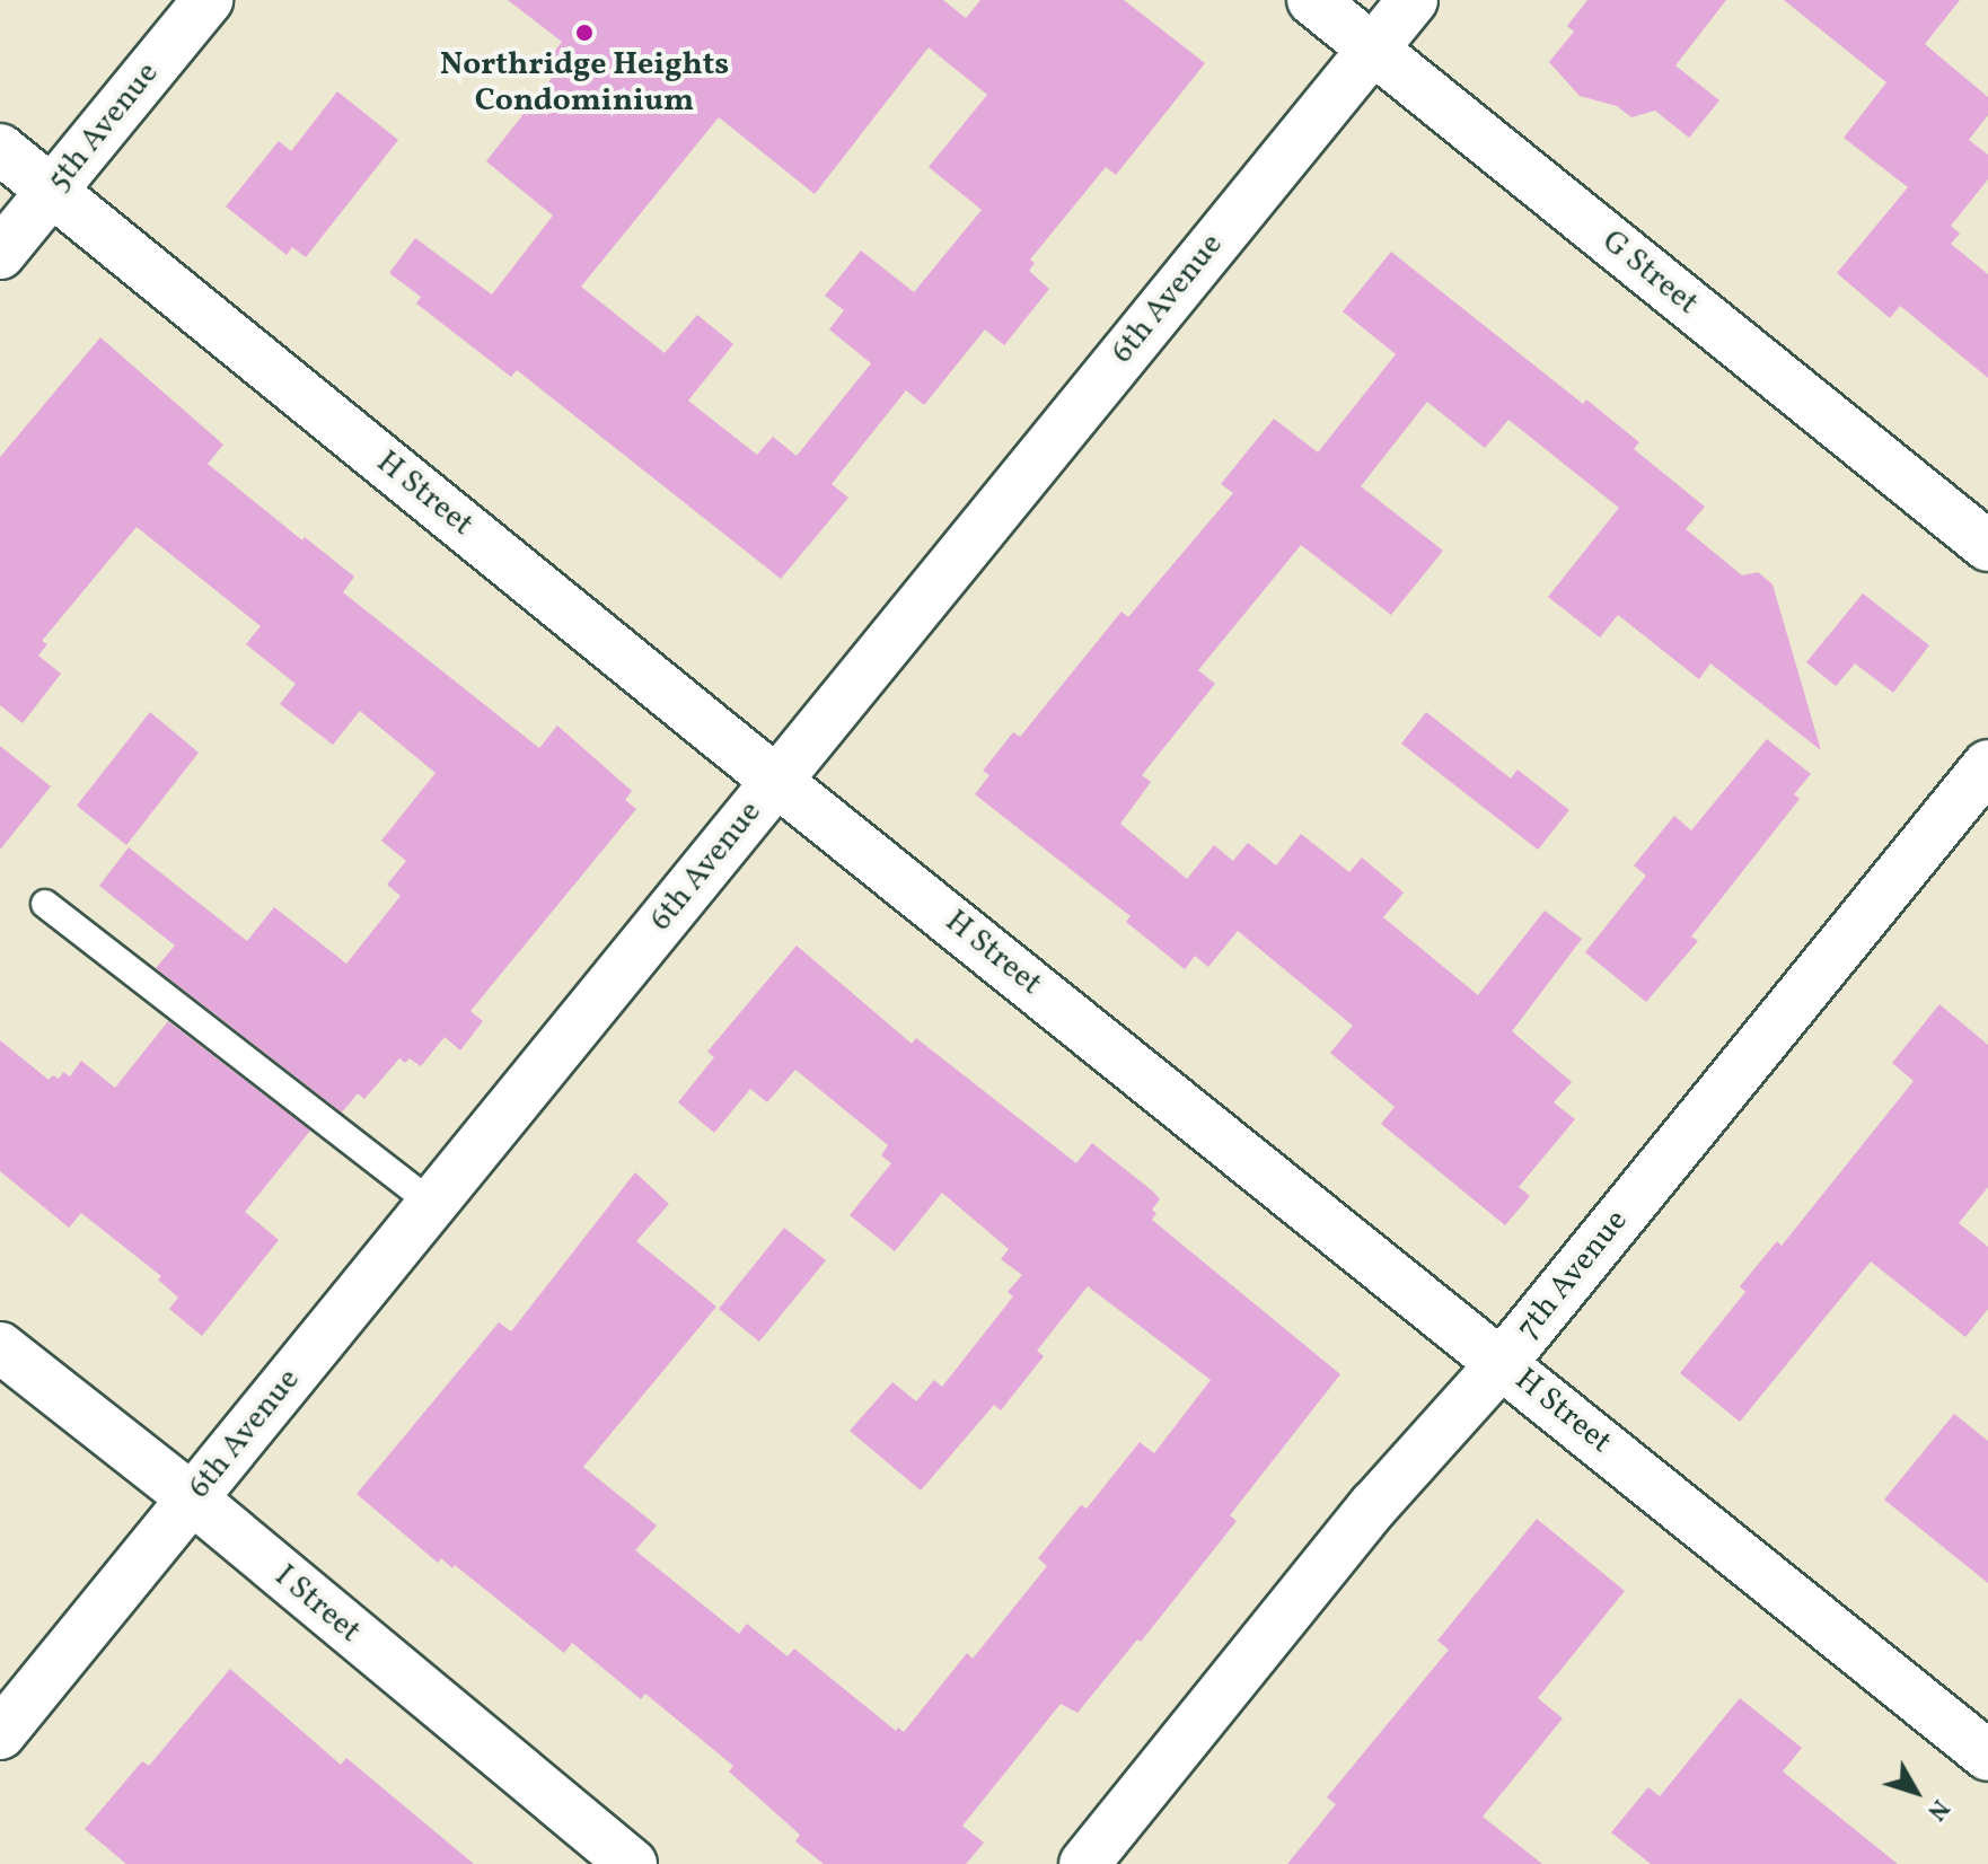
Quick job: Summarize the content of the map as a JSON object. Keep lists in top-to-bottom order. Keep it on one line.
{"streets":{"street":["5th Avenue","G Street","6th Avenue","H Street","7th Avenue","I Street"]},"crossings":[["5th Avenue","H Street"],["G Street","6th Avenue"],["6th Avenue","H Street"],["6th Avenue","I Street"],["H Street","7th Avenue"]],"places":["Northridge Heights Condominium"],"north":"bottom right"}
